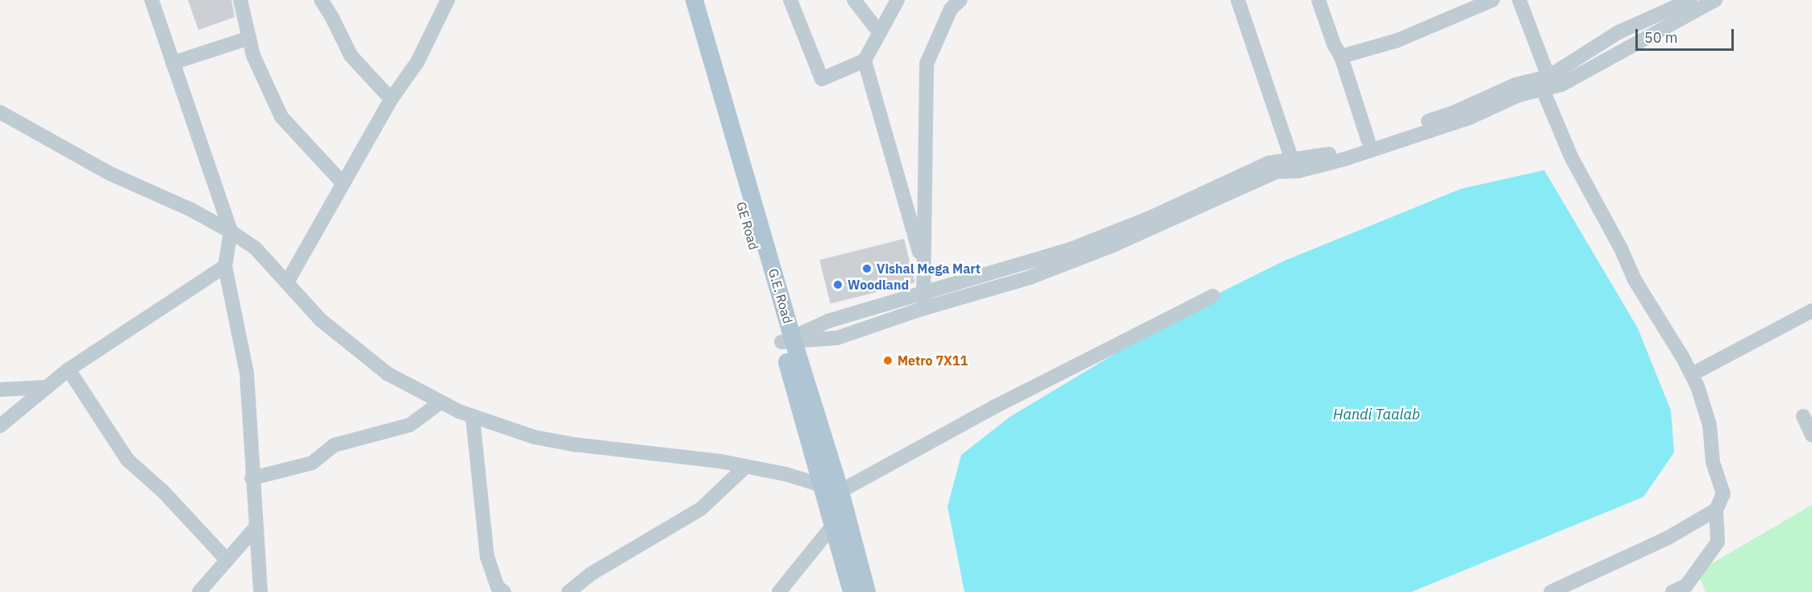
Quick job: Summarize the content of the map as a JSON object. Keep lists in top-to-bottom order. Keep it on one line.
{"streets":{"main road":["GE Road"]},"water":["Handi Taalab"],"places":["Vishal Mega Mart","Woodland","Metro 7X11"],"scale_bar":"50 m"}
